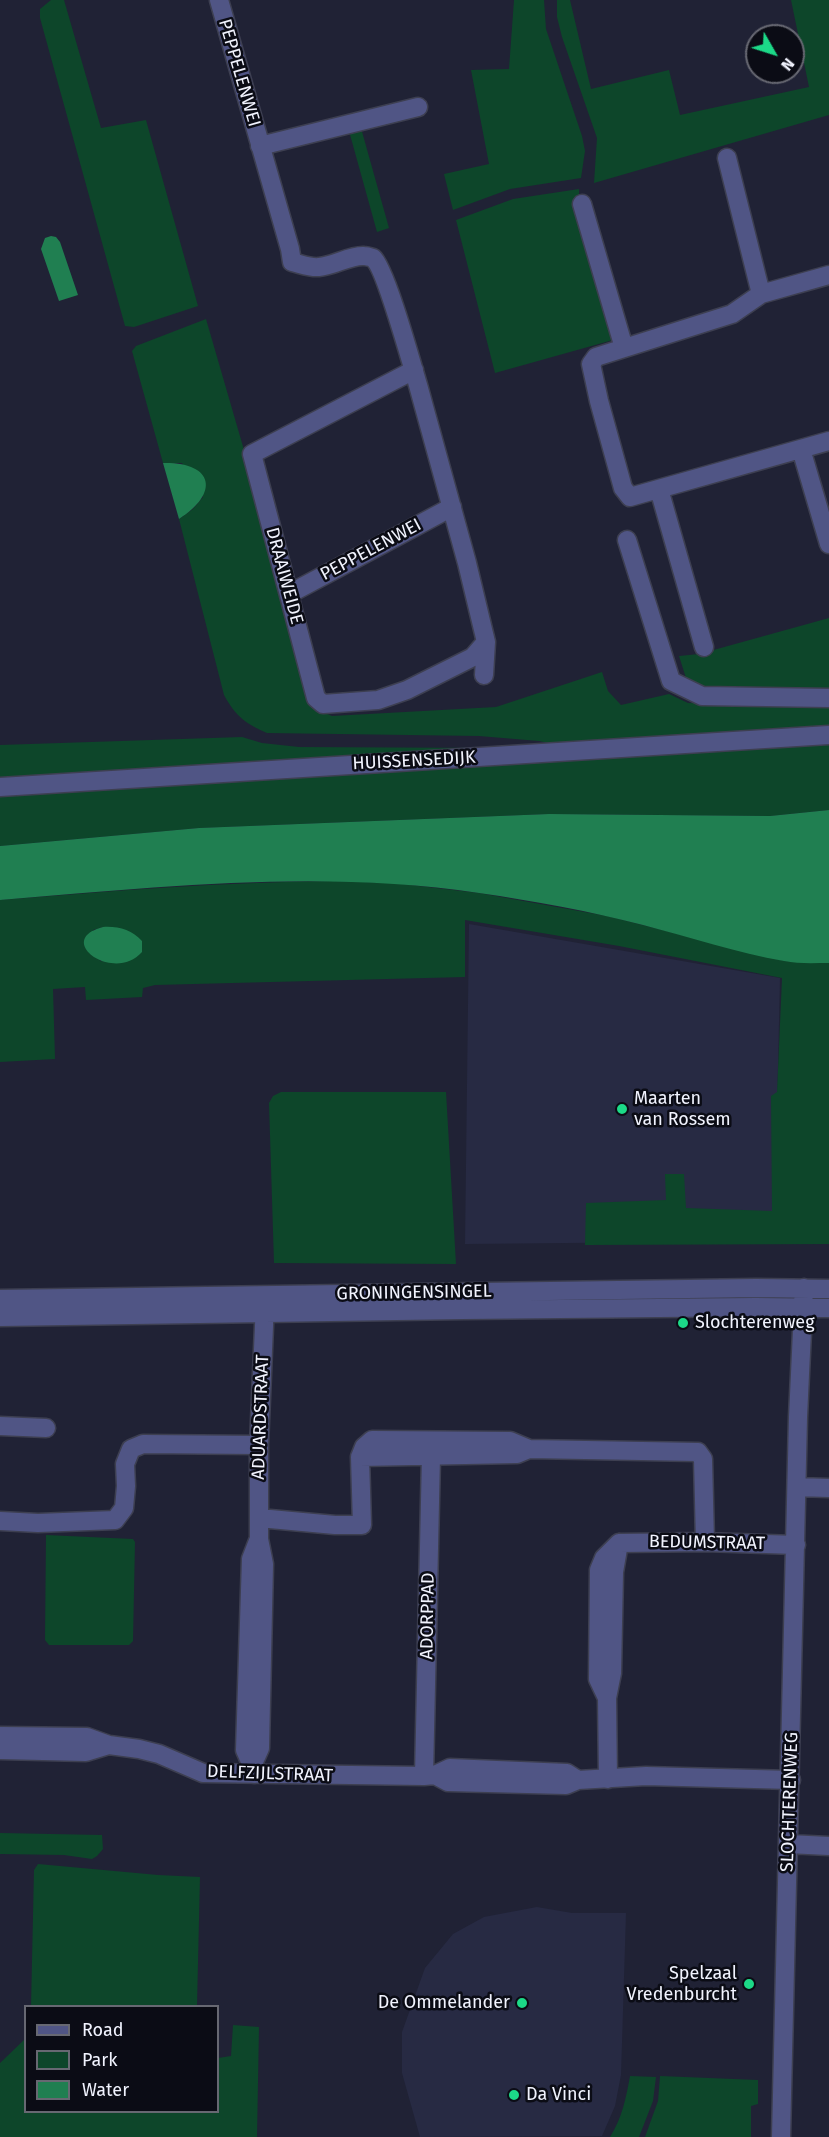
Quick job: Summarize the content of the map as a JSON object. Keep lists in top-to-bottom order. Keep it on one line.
{"streets":{"street":["PEPPELENWEI","DRAAIWEIDE","HUISSENSEDIJK","GRONINGENSINGEL","ADUARDSTRAAT","BEDUMSTRAAT","ADORPPAD","DELFZIJLSTRAAT","SLOCHTERENWEG"]},"crossings":[["PEPPELENWEI","DRAAIWEIDE"],["GRONINGENSINGEL","ADUARDSTRAAT"],["GRONINGENSINGEL","SLOCHTERENWEG"],["ADUARDSTRAAT","DELFZIJLSTRAAT"],["BEDUMSTRAAT","DELFZIJLSTRAAT"],["BEDUMSTRAAT","SLOCHTERENWEG"],["ADORPPAD","DELFZIJLSTRAAT"],["DELFZIJLSTRAAT","SLOCHTERENWEG"]],"places":["Maarten van Rossem","Slochterenweg","Spelzaal Vredenburcht","De Ommelander","Da Vinci"],"legend":["Road","Park","Water"],"north":"bottom right"}
